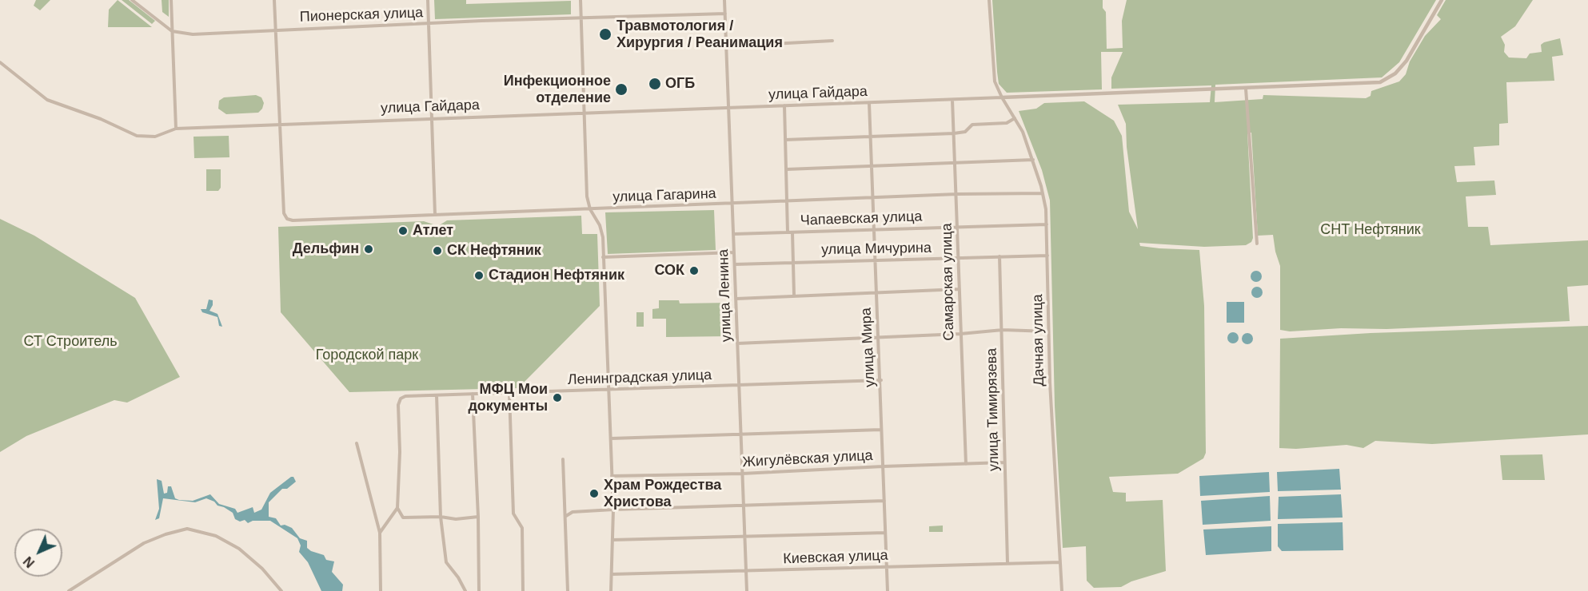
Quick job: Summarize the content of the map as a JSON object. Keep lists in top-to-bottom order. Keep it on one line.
{"streets":{"street":["Пионерская улица","улица Гайдара","улица Гагарина","Чапаевская улица","улица Мичурина","Самарская улица","улица Ленина","Дачная улица","улица Мира","Ленинградская улица","улица Тимирязева","Жигулёвская улица","Киевская улица"]},"crossings":[["Пионерская улица","улица Ленина"],["улица Гайдара","улица Гагарина"],["улица Гайдара","Самарская улица"],["улица Гайдара","улица Ленина"],["улица Гайдара","Дачная улица"],["улица Гайдара","улица Мира"],["улица Гагарина","Самарская улица"],["улица Гагарина","улица Ленина"],["улица Гагарина","Дачная улица"],["улица Гагарина","улица Мира"],["Чапаевская улица","Самарская улица"],["Чапаевская улица","улица Ленина"],["Чапаевская улица","Дачная улица"],["Чапаевская улица","улица Мира"],["улица Мичурина","Самарская улица"],["улица Мичурина","улица Ленина"],["улица Мичурина","Дачная улица"],["улица Мичурина","улица Мира"],["улица Мичурина","улица Тимирязева"],["Самарская улица","Жигулёвская улица"],["улица Ленина","Ленинградская улица"],["улица Ленина","Жигулёвская улица"],["улица Ленина","Киевская улица"],["Дачная улица","Киевская улица"],["улица Мира","Ленинградская улица"],["улица Мира","Жигулёвская улица"],["улица Мира","Киевская улица"],["улица Тимирязева","Жигулёвская улица"],["улица Тимирязева","Киевская улица"]],"parks":["СНТ Нефтяник","СТ Строитель","Городской парк"],"places":["Травмотология / Хирургия / Реанимация","ОГБ","Инфекционное отделение","Атлет","Дельфин","СК Нефтяник","СОК","Стадион Нефтяник","МФЦ Мои документы","Храм Рождества Христова"],"north":"bottom left"}
